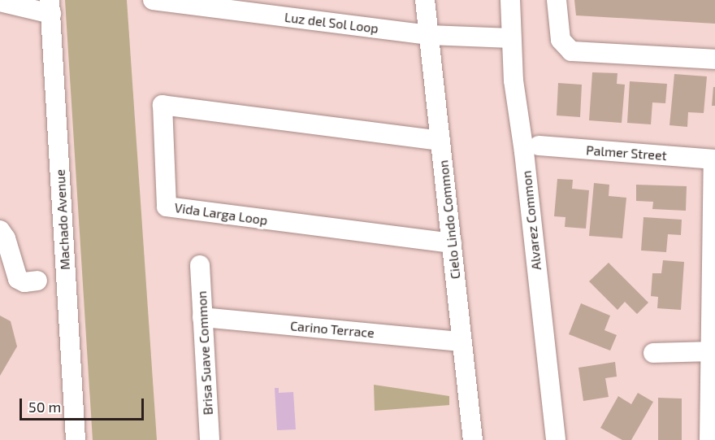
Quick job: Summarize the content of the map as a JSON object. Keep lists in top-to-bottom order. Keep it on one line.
{"streets":{"street":["Luz del Sol Loop","Palmer Street","Vida Larga Loop","Machado Avenue","Cielo Lindo Common","Alvarez Common","Carino Terrace","Brisa Suave Common"]},"crossings":[["Luz del Sol Loop","Cielo Lindo Common"],["Luz del Sol Loop","Alvarez Common"],["Vida Larga Loop","Cielo Lindo Common"],["Cielo Lindo Common","Carino Terrace"],["Carino Terrace","Brisa Suave Common"]],"scale_bar":"50 m"}
